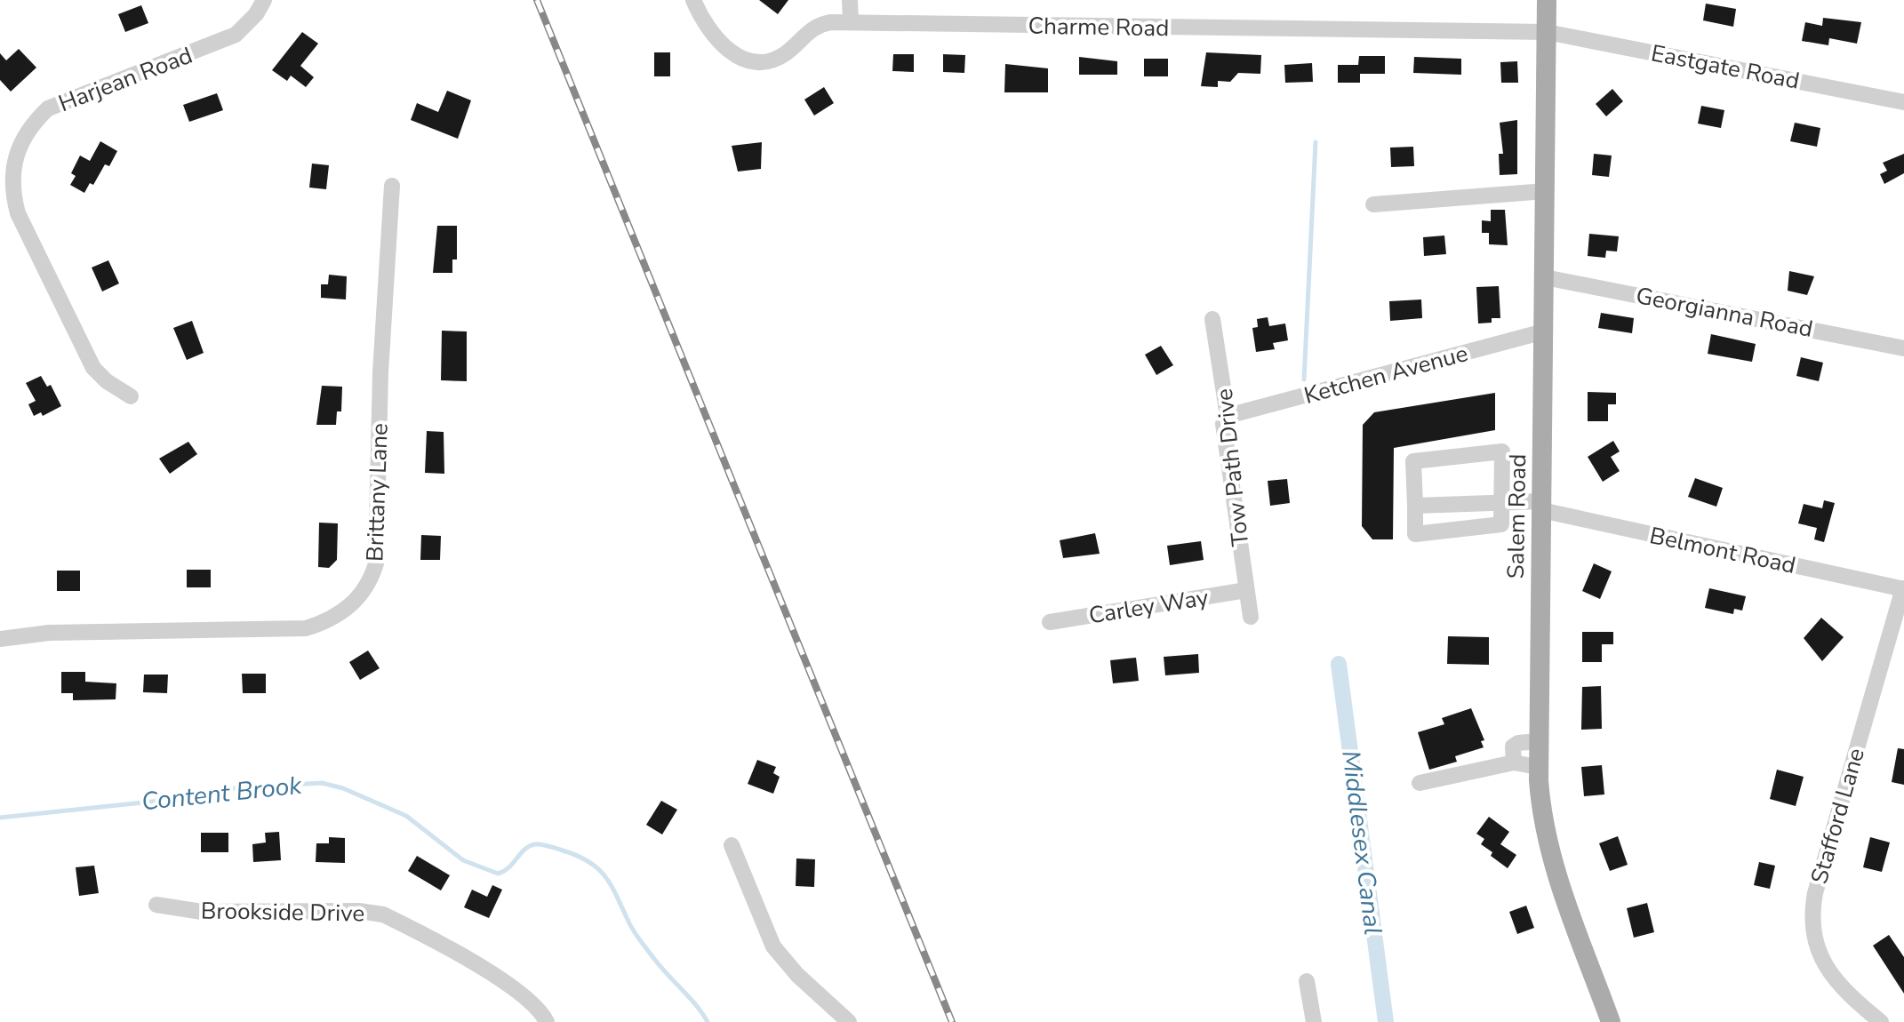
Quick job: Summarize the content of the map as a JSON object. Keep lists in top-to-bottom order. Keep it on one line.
{"streets":{"main road":["Salem Road"],"street":["Charme Road","Eastgate Road","Harjean Road","Georgianna Road","Ketchen Avenue","Tow Path Drive","Brittany Lane","Belmont Road","Carley Way","Stafford Lane","Brookside Drive"]},"crossings":[["Charme Road","Eastgate Road"],["Charme Road","Salem Road"],["Eastgate Road","Salem Road"],["Georgianna Road","Salem Road"],["Ketchen Avenue","Tow Path Drive"],["Ketchen Avenue","Salem Road"],["Tow Path Drive","Carley Way"],["Salem Road","Belmont Road"],["Belmont Road","Stafford Lane"]],"water":["Content Brook","Middlesex Canal"]}
